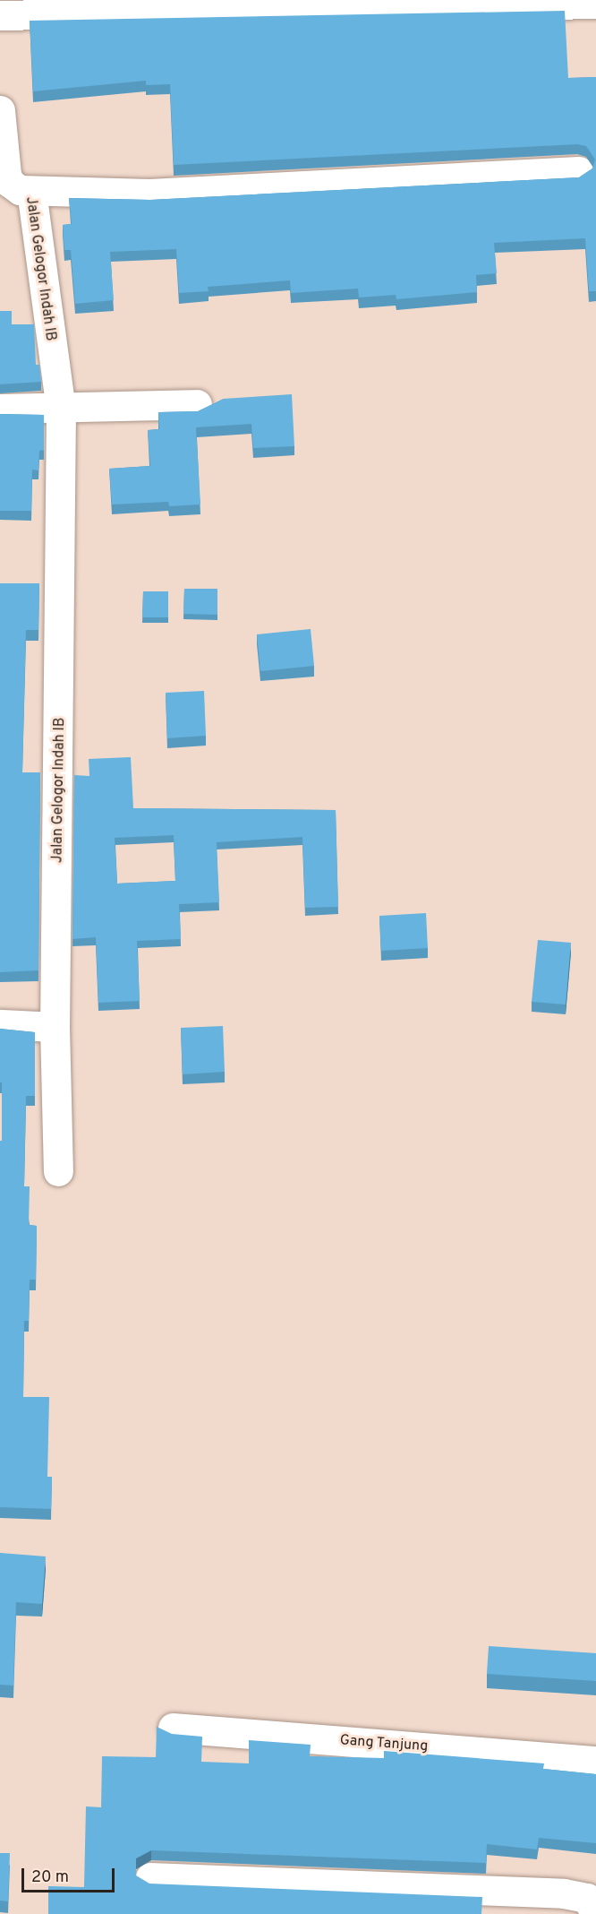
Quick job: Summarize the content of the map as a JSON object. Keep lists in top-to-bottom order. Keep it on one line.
{"streets":{"street":["Jalan Gelogor Indah IB","Gang Tanjung"]},"scale_bar":"20 m"}
